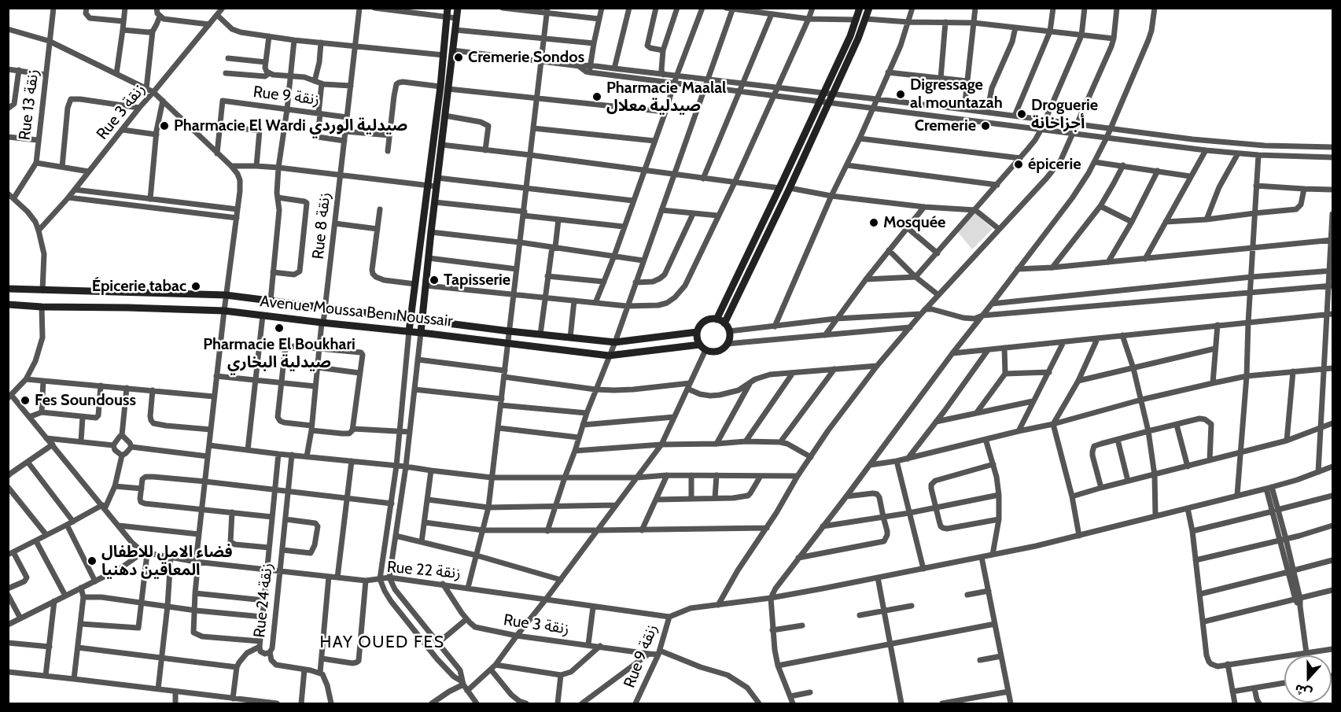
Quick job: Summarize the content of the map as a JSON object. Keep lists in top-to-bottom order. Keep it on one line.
{"streets":{"street":["Rue 9 زنقة","Rue 13 زنقة","Rue 3 زنقة","Rue 8 زنقة","Avenue Moussa Ben Noussair","Rue 22 زنقة","Rue 24 زنقة"]},"crossings":[["Rue 9 زنقة","Rue 3 زنقة"],["Rue 9 زنقة","Rue 8 زنقة"],["Rue 9 زنقة","Rue 22 زنقة"],["Rue 3 زنقة","Rue 22 زنقة"],["Rue 8 زنقة","Avenue Moussa Ben Noussair"],["Rue 22 زنقة","Rue 24 زنقة"]],"districts":["HAY OUED FES"],"places":["Cremerie Sondos","Digressage al mountazah","Pharmacie Maalal صيدلية معلال","Droguerie أجزاخانة","Pharmacie El Wardi صيدلية الوردي","Cremerie","épicerie","Mosquée","Tapisserie","Épicerie tabac","Pharmacie El Boukhari صيدلية البخاري","Fes Soundouss","فضاء الامل للاطفال المعاقين دهنيا"],"north":"bottom"}
